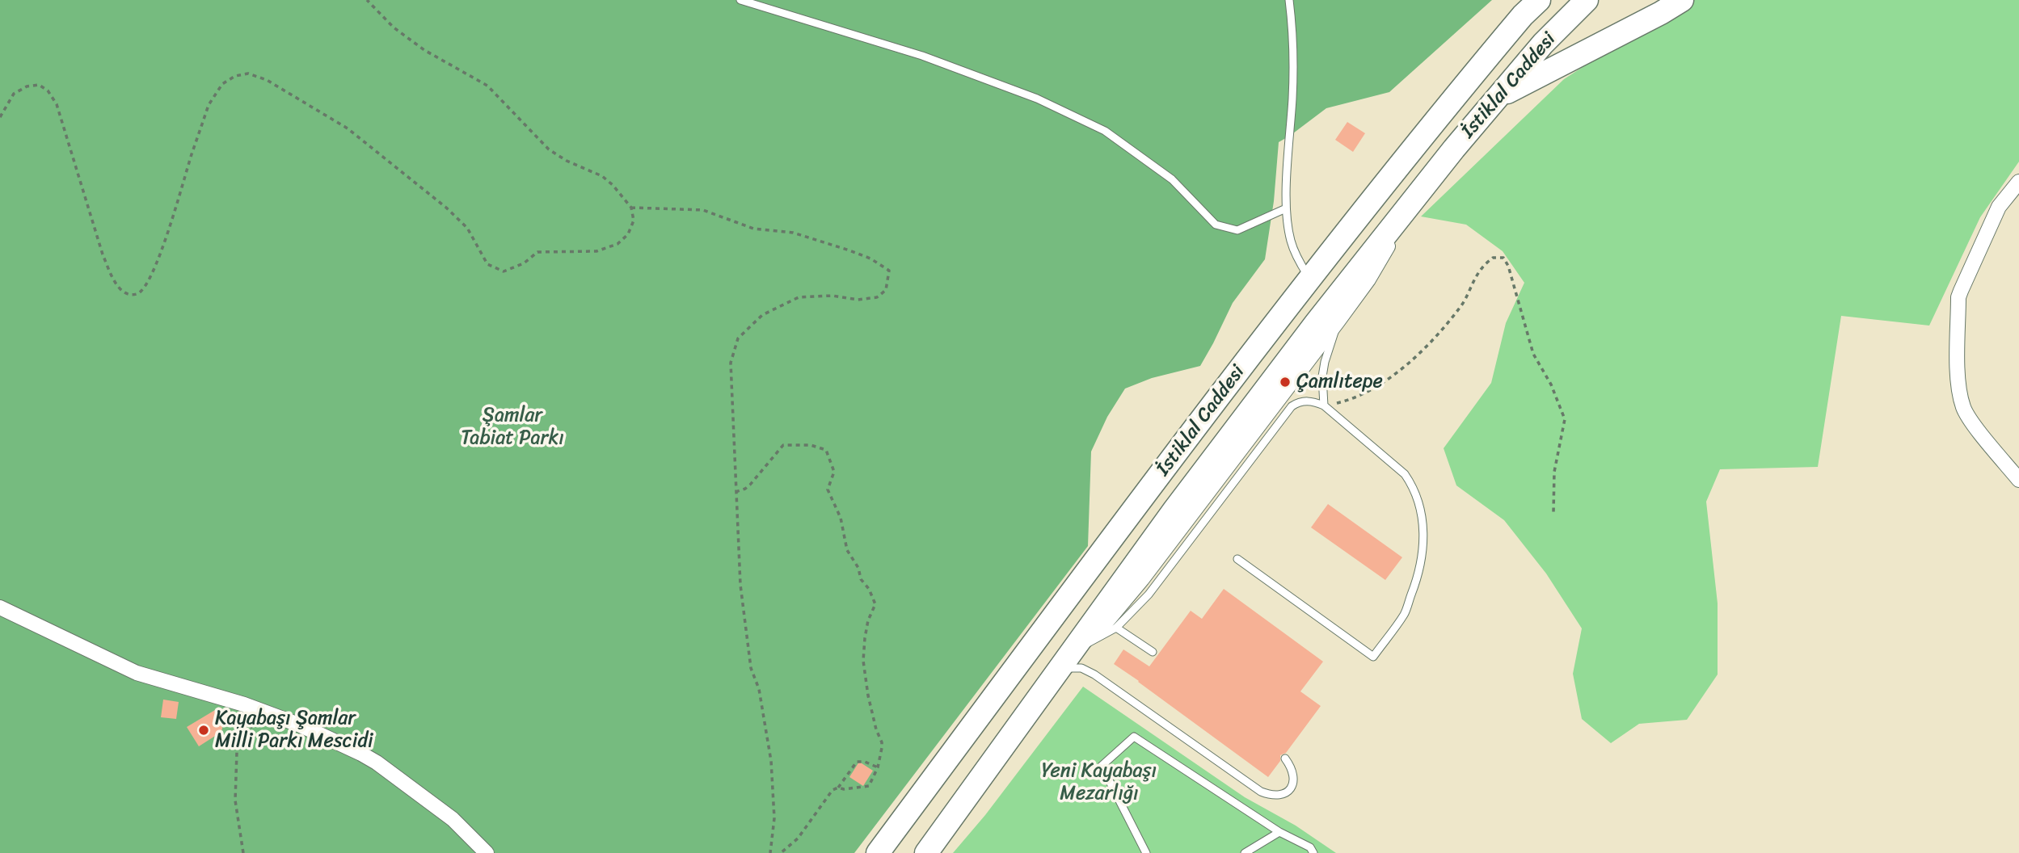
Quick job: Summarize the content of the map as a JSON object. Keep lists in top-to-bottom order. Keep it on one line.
{"streets":{"main road":["İstiklal Caddesi"]},"parks":["Şamlar Tabiat Parkı","Yeni Kayabaşı Mezarlığı"],"places":["Çamlıtepe","Kayabaşı Şamlar Milli Parkı Mescidi"]}
